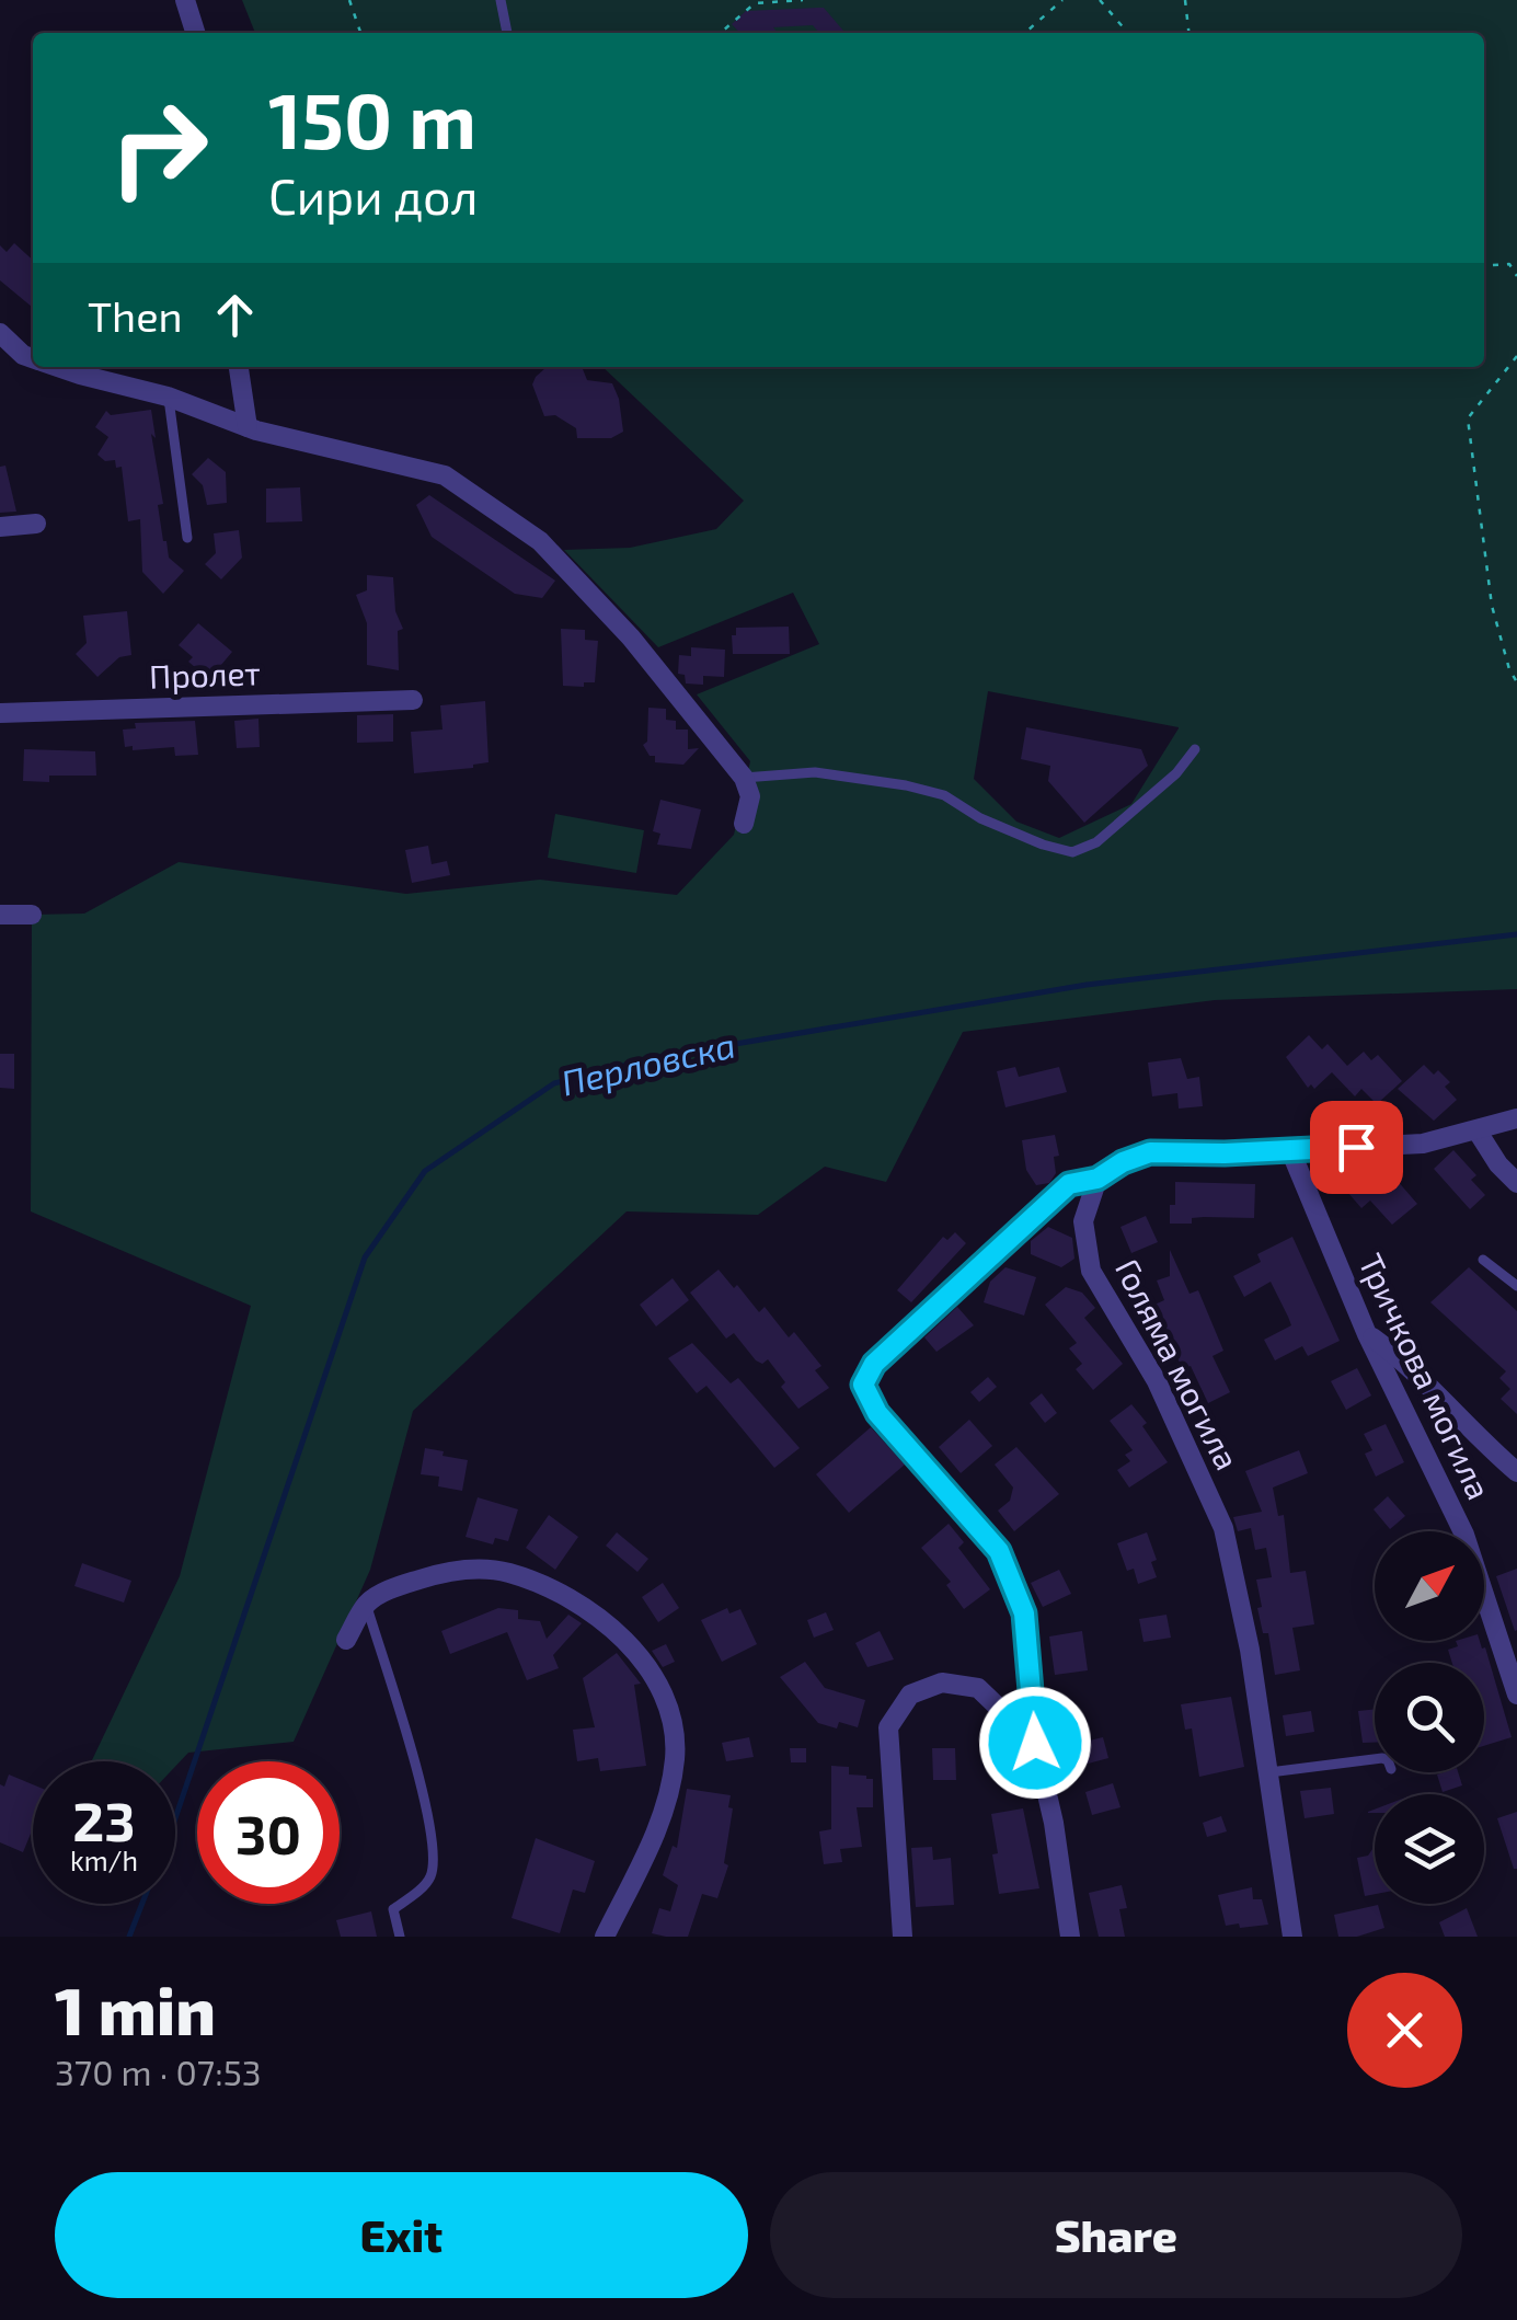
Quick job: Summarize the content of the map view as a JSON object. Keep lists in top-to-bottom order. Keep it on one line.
{"streets":{"street":["Пролет","Голяма могила","Тричкова могила"]},"water":["Перловска"],"north":"top right","page":{"turn":["150 m","Сири дол"],"then":"Then","speed":"23 km/h","limit":"30","heading":["1 min","370 m · 07:53"],"buttons":["Exit","Share"]}}
